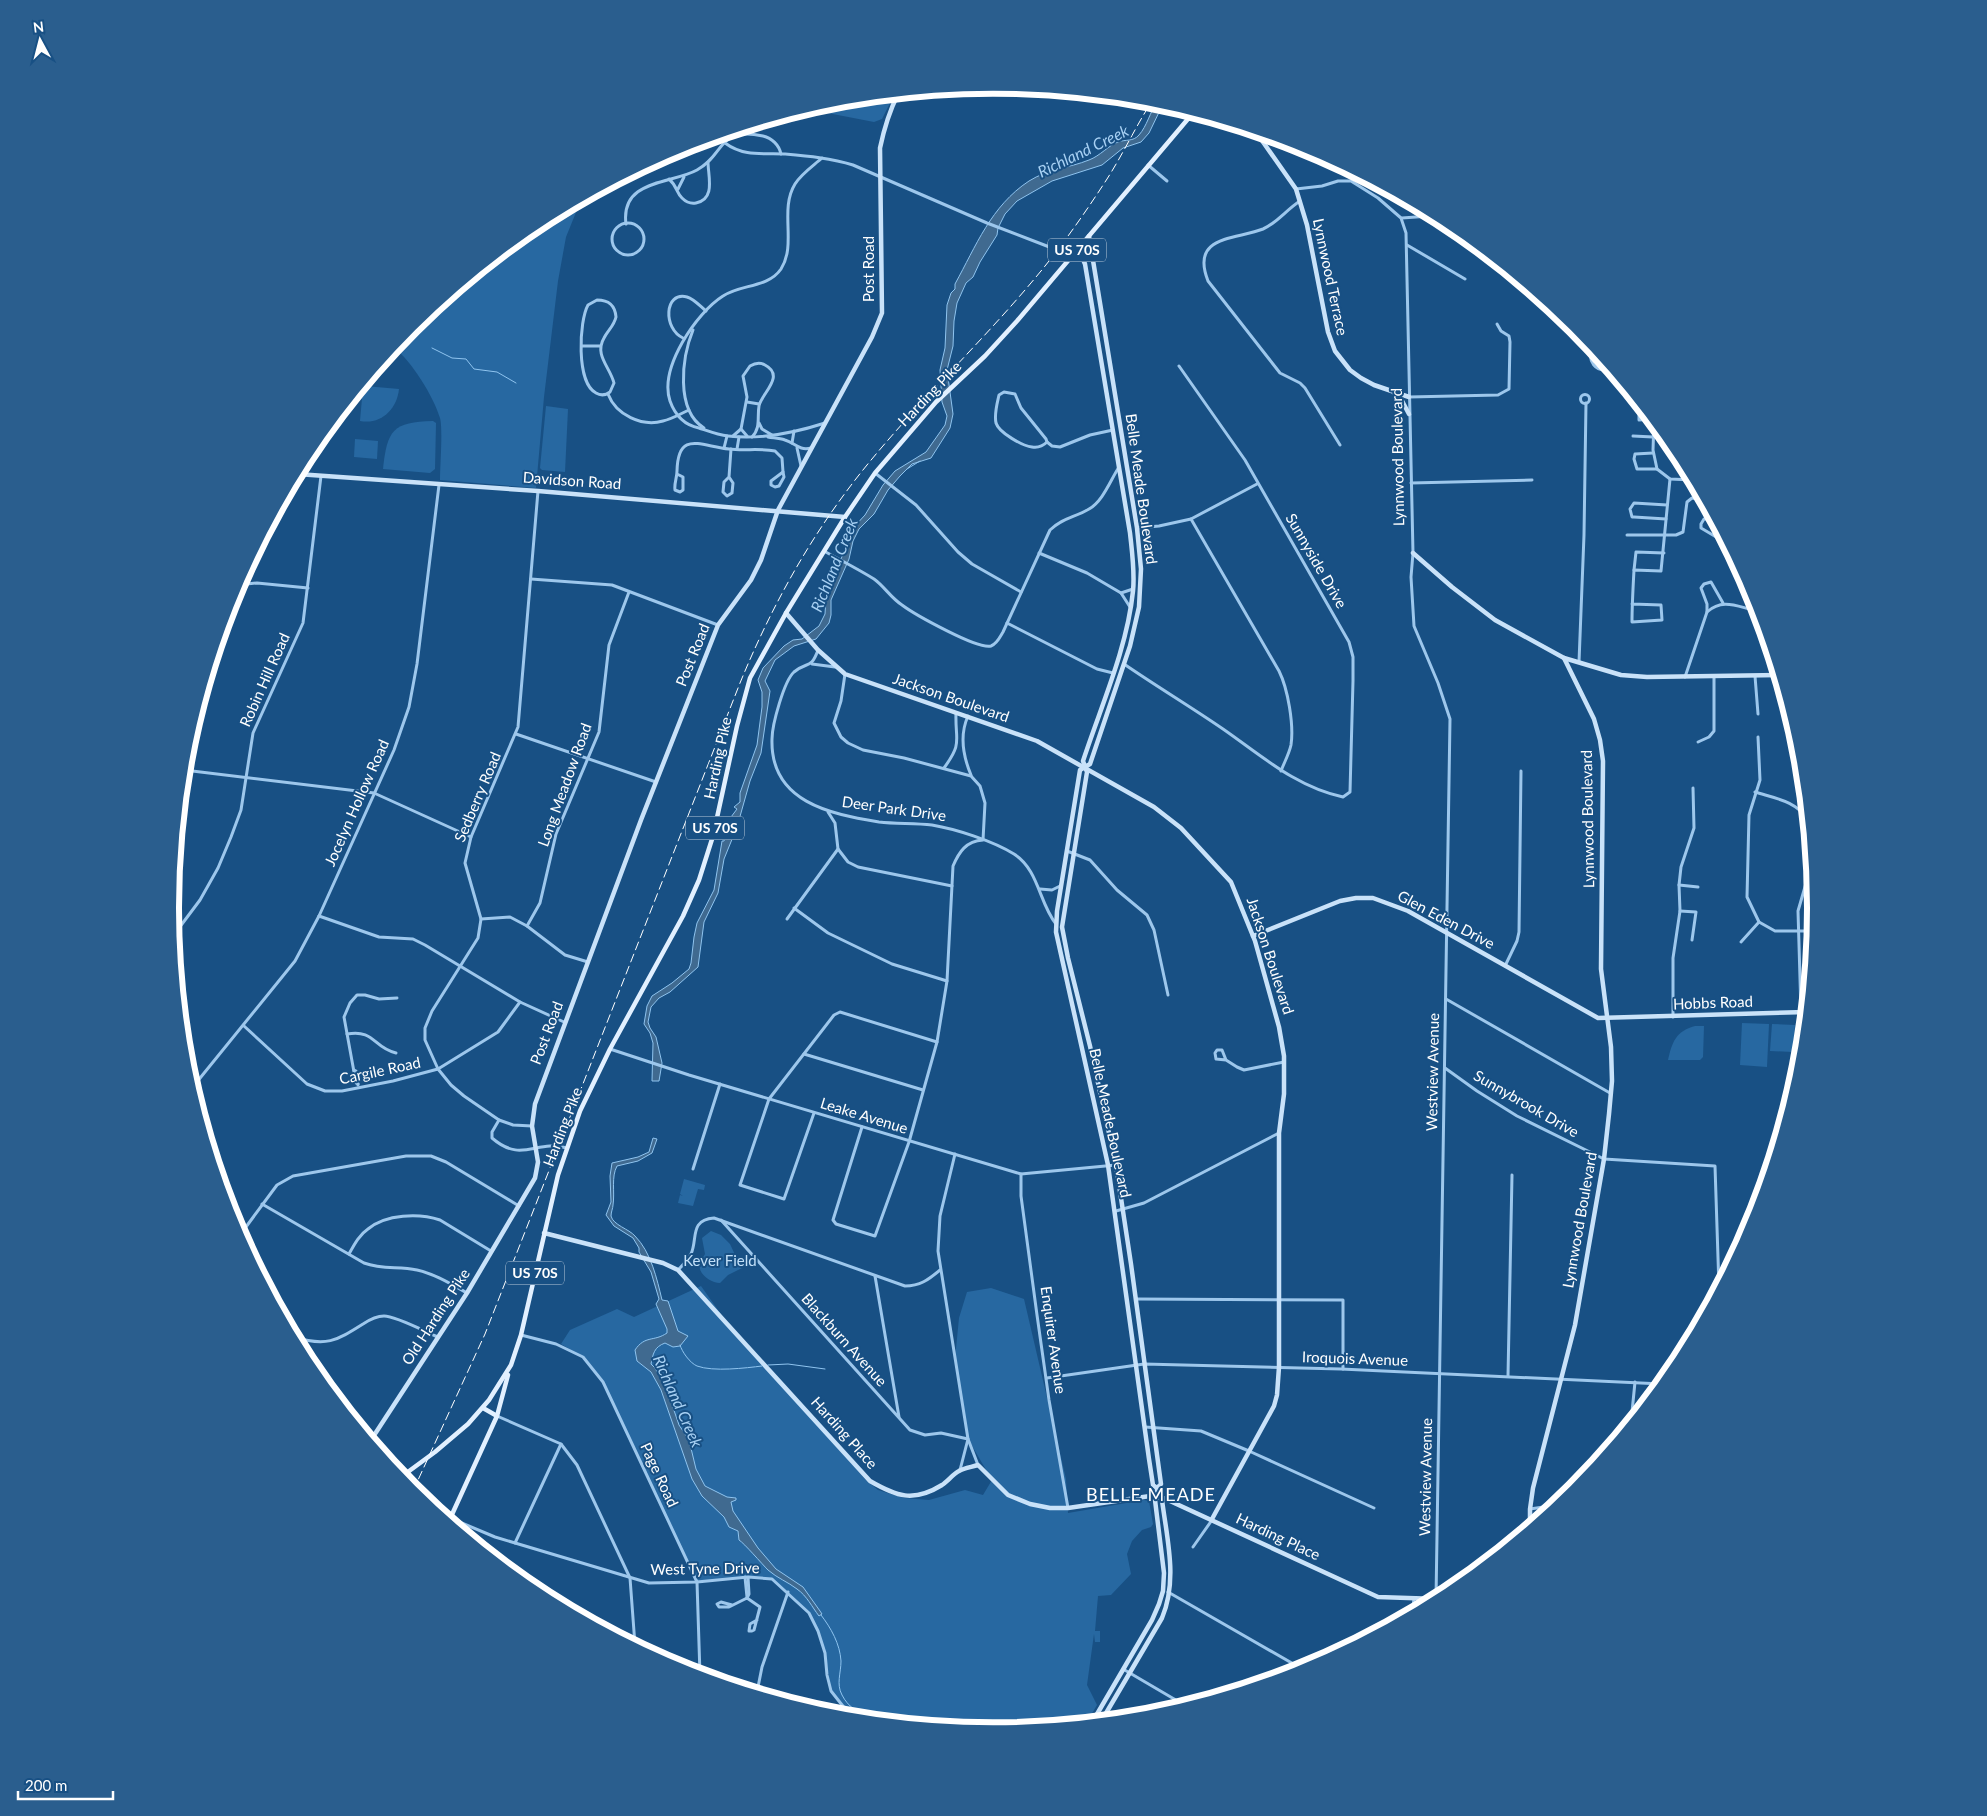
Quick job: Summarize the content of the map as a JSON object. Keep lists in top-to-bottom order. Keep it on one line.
{"streets":{"main road":["US 70S","Harding Pike"],"street":["Post Road","Lynnwood Terrace","Lynnwood Boulevard","Davidson Road","Belle Meade Boulevard","Sunnyside Drive","Robin Hill Road","Jackson Boulevard","Long Meadow Road","Sedberry Road","Jocelyn Hollow Road","Deer Park Drive","Glen Eden Drive","Hobbs Road","Cargile Road","Westview Avenue","Sunnybrook Drive","Leake Avenue","Old Harding Pike","Blackburn Avenue","Enquirer Avenue","Iroquois Avenue","Harding Place","Page Road","West Tyne Drive"]},"crossings":[["Post Road","Davidson Road"],["Post Road","Sedberry Road"],["Post Road","Old Harding Pike"],["Lynnwood Terrace","Lynnwood Boulevard"],["Harding Pike","Davidson Road"],["Harding Pike","Belle Meade Boulevard"],["Harding Pike","Jackson Boulevard"],["Harding Pike","Leake Avenue"],["Harding Pike","Harding Place"],["Harding Pike","Page Road"],["Lynnwood Boulevard","Glen Eden Drive"],["Lynnwood Boulevard","Westview Avenue"],["Lynnwood Boulevard","Sunnybrook Drive"],["Lynnwood Boulevard","Iroquois Avenue"],["Davidson Road","Robin Hill Road"],["Davidson Road","Sedberry Road"],["Davidson Road","Jocelyn Hollow Road"],["Belle Meade Boulevard","Jackson Boulevard"],["Belle Meade Boulevard","Deer Park Drive"],["Belle Meade Boulevard","Leake Avenue"],["Belle Meade Boulevard","Iroquois Avenue"],["Belle Meade Boulevard","Harding Place"],["Jackson Boulevard","Glen Eden Drive"],["Jackson Boulevard","Iroquois Avenue"],["Jackson Boulevard","Harding Place"],["Sedberry Road","Cargile Road"],["Jocelyn Hollow Road","Cargile Road"],["Glen Eden Drive","Hobbs Road"],["Glen Eden Drive","Westview Avenue"],["Westview Avenue","Sunnybrook Drive"],["Westview Avenue","Iroquois Avenue"],["Leake Avenue","Enquirer Avenue"],["Enquirer Avenue","Iroquois Avenue"],["Page Road","West Tyne Drive"]],"districts":["BELLE MEADE"],"water":["Richland Creek"],"parks":["Kever Field"],"scale_bar":"200 m","north":"top"}
